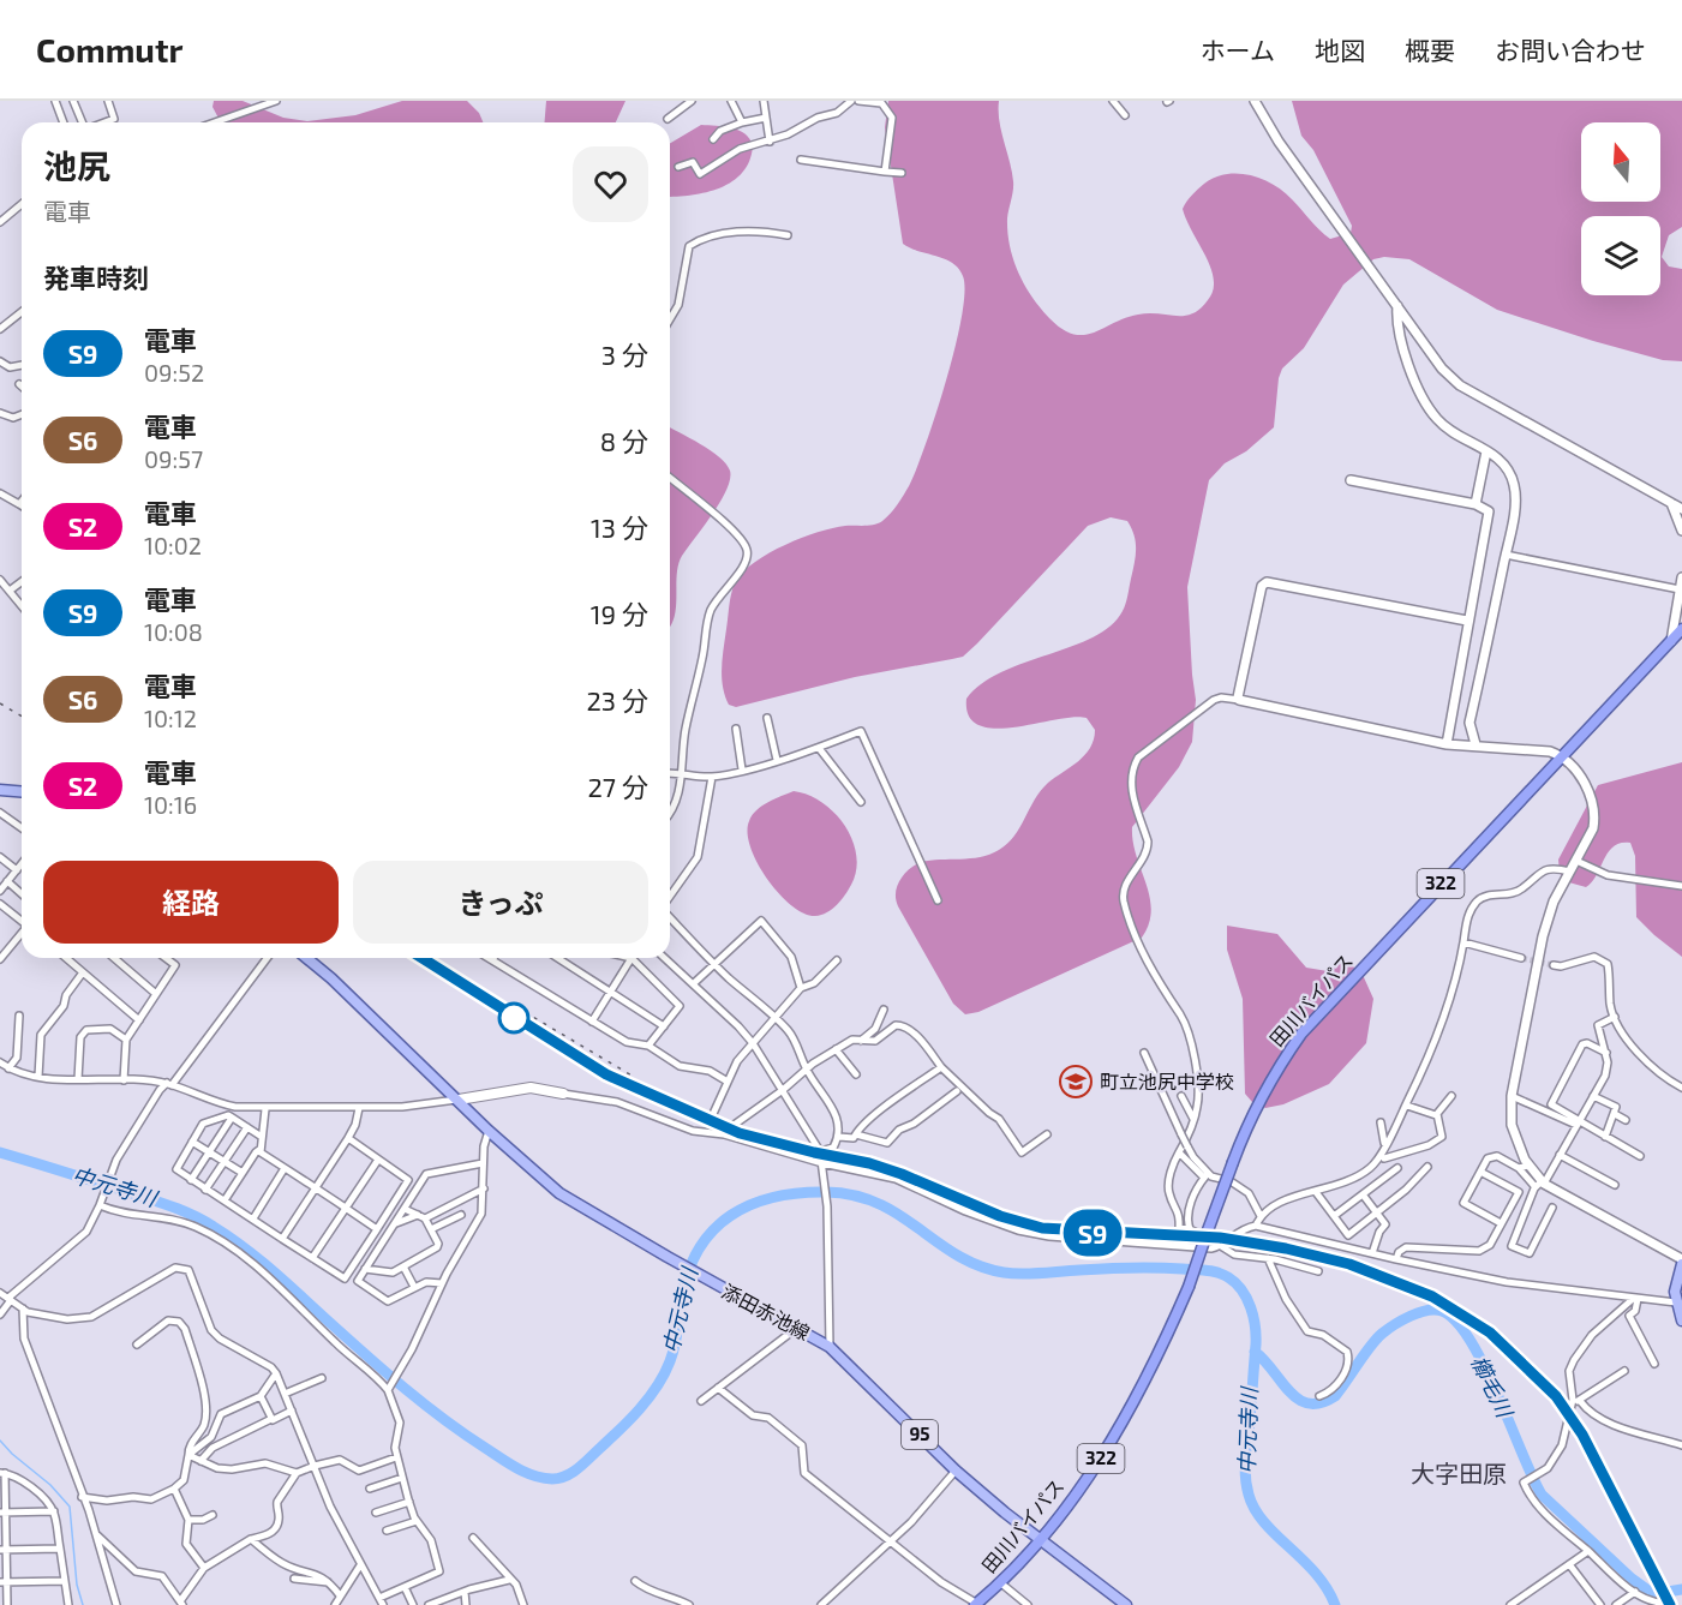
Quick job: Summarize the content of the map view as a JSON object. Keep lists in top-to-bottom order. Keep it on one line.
{"streets":{"highway":["322","田川バイパス"],"main road":["添田赤池線","95"]},"crossings":[["田川バイパス","添田赤池線"]],"districts":["大字田原"],"water":["中元寺川","櫛毛川"],"places":{"school or university":["町立池尻中学校"]},"north":"top","page":{"header":"Commutr","nav":["ホーム","地図","概要","お問い合わせ"],"on_map":"S9","heading":[["池尻","電車"],"発車時刻"],"list":[{"mark":"S9","name":"電車","note":"09:52","value":"3 分"},{"mark":"S6","name":"電車","note":"09:57","value":"8 分"},{"mark":"S2","name":"電車","note":"10:02","value":"13 分"},{"mark":"S9","name":"電車","note":"10:08","value":"19 分"},{"mark":"S6","name":"電車","note":"10:12","value":"23 分"},{"mark":"S2","name":"電車","note":"10:16","value":"27 分"}],"buttons":["経路","きっぷ"]}}
